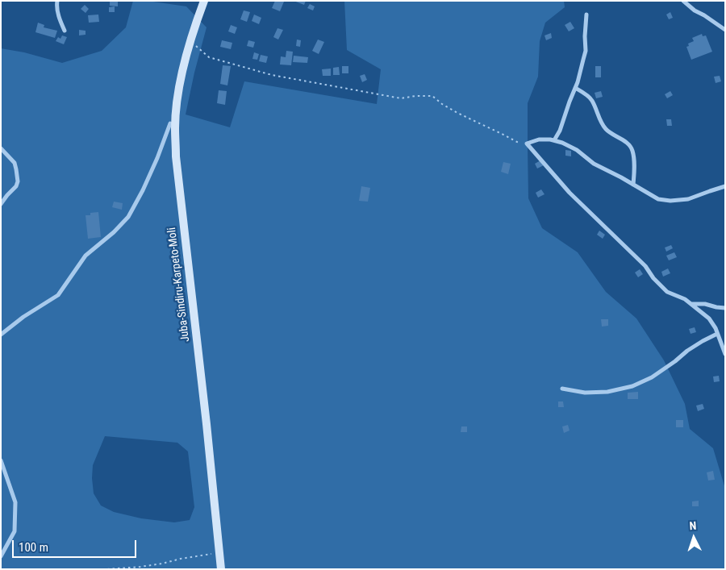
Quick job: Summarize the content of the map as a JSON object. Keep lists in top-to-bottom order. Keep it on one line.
{"streets":{"main road":["Juba-Sindiru-Karpeto-Moli"]},"scale_bar":"100 m","north":"top"}
